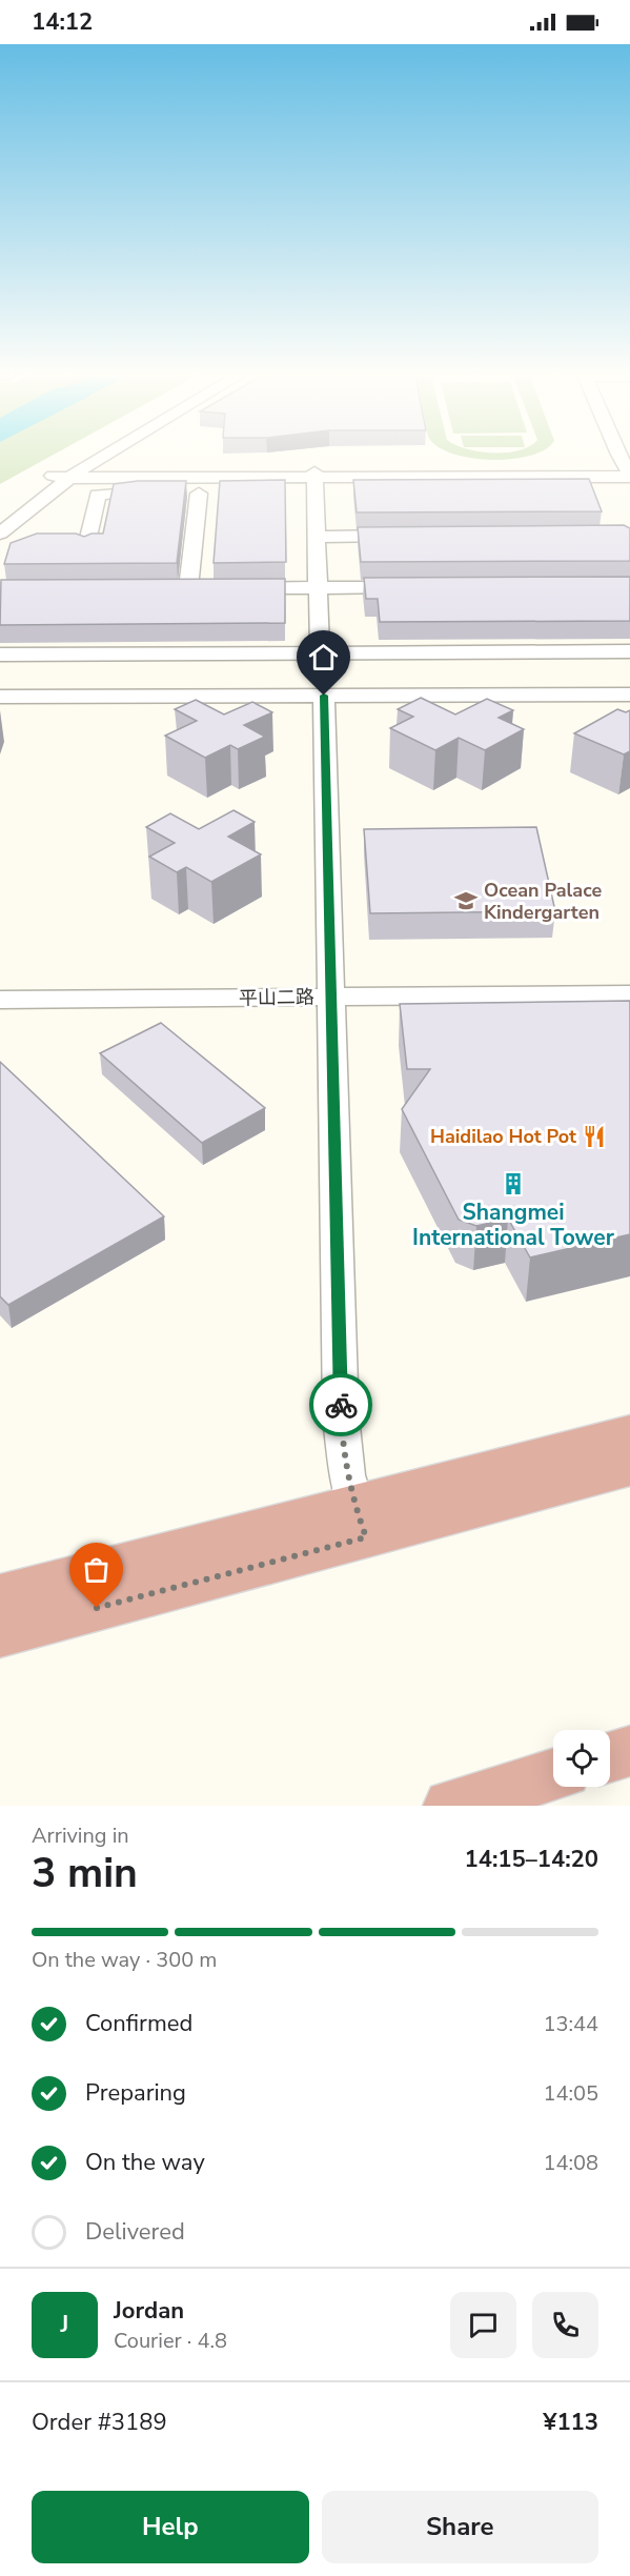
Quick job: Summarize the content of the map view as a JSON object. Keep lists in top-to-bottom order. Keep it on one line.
{"streets":{"street":["平山二路"]},"places":{"school or university":["Ocean Palace Kindergarten"],"restaurant":["Haidilao Hot Pot"],"building":["Shangmei International Tower"]},"page":{"status":"14:12","heading":["3 min","Arriving in","14:15–14:20"],"panel":["Jordan","Courier · 4.8","Order #3189","¥113"],"bar":"On the way · 300 m","list":[["Confirmed","13:44"],["Preparing","14:05"],["On the way","14:08"],"Delivered"],"round":"J","buttons":["Help","Share"]}}
